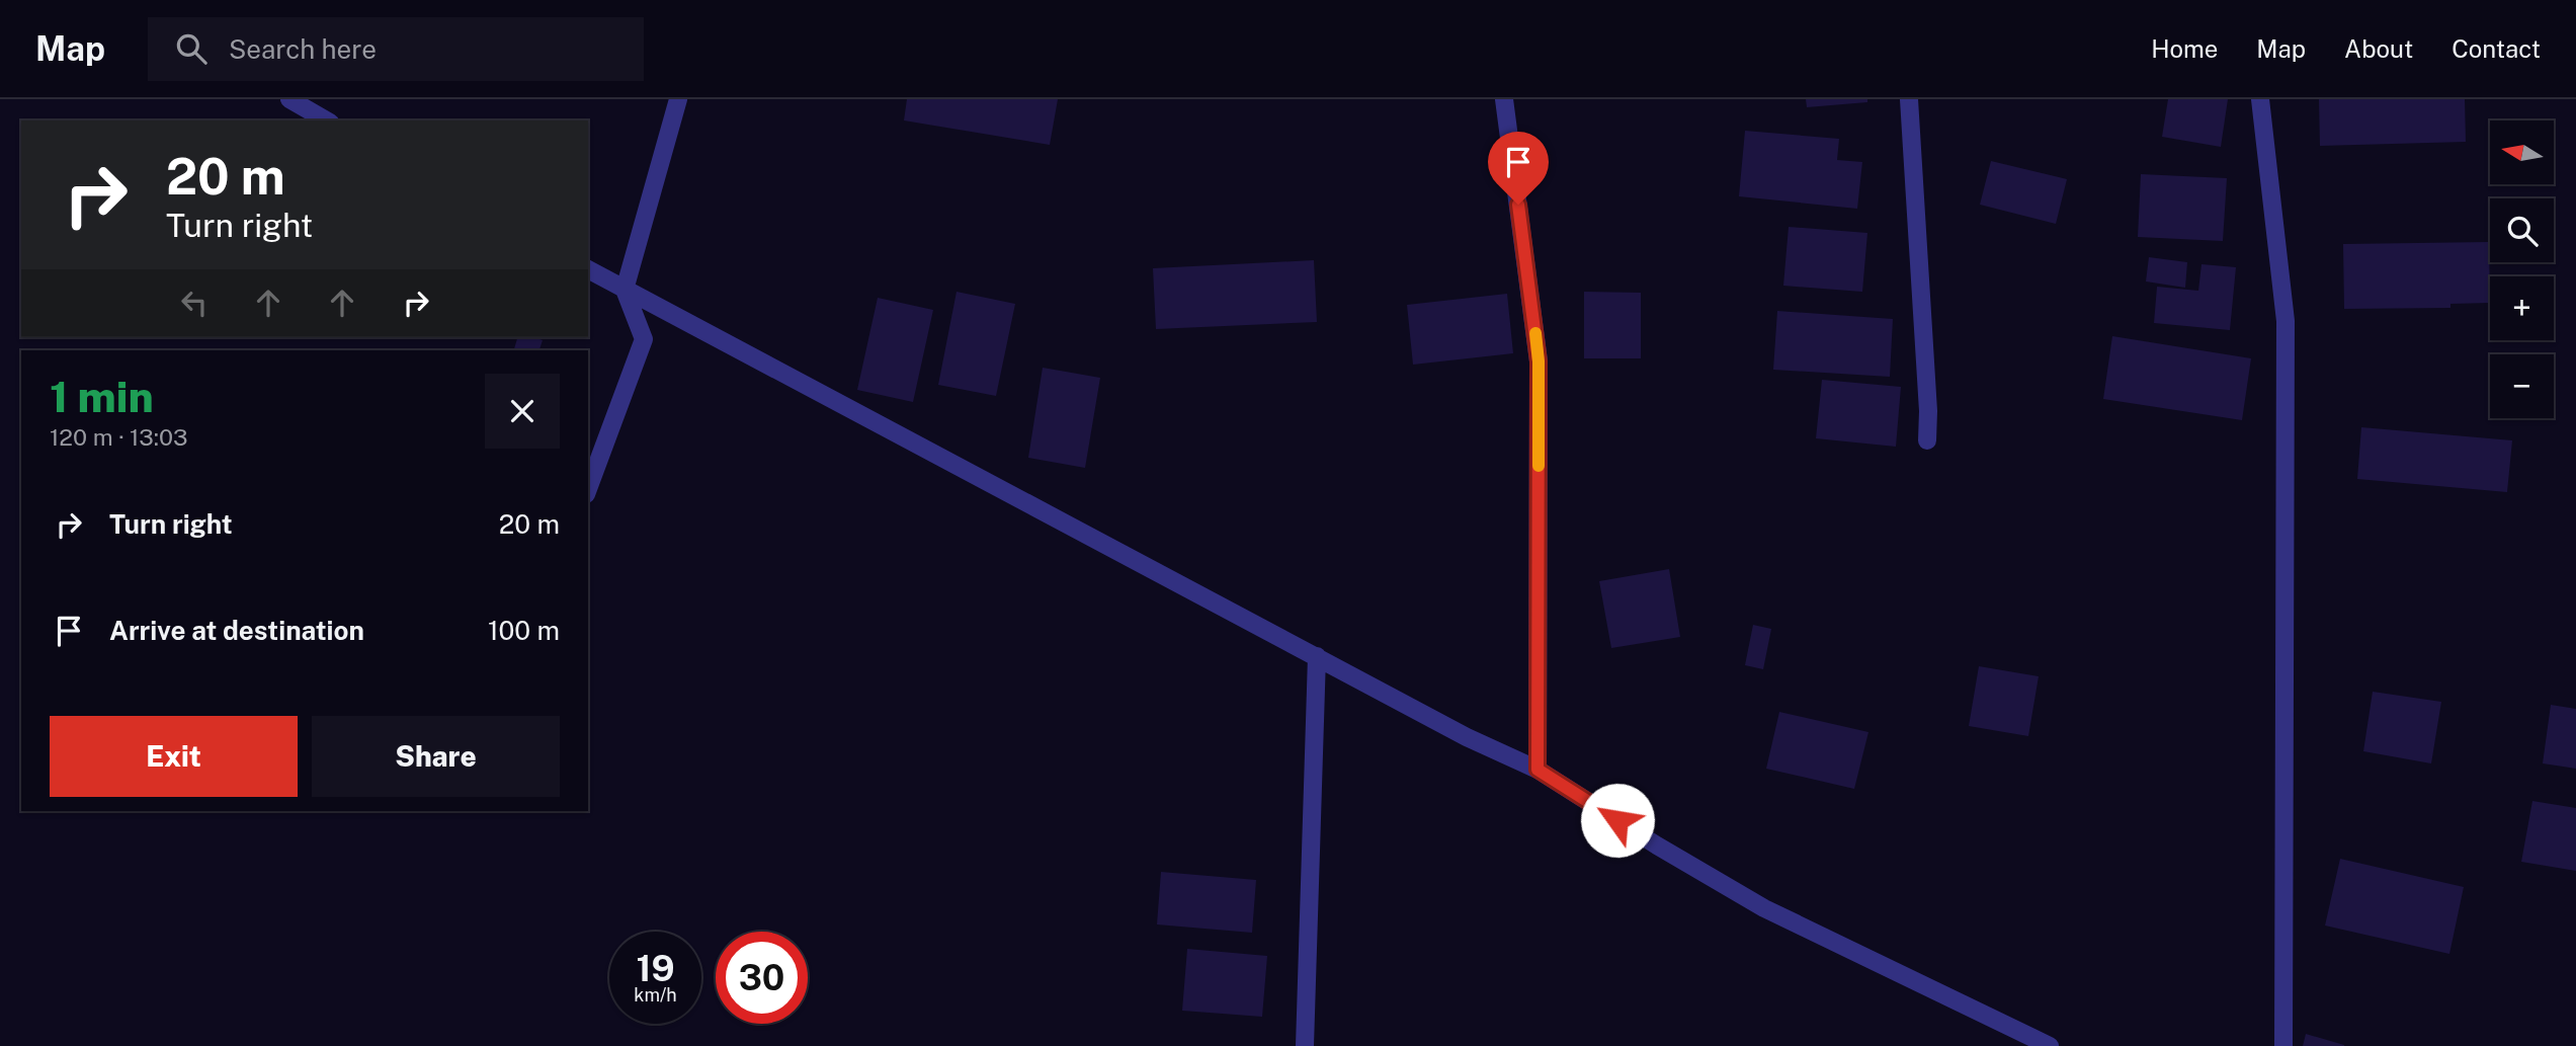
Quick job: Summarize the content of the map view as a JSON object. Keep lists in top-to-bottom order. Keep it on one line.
{"north":"left","page":{"header":"Map","search":"Search here","nav":["Home","Map","About","Contact"],"map_buttons":["+","−"],"turn":["20 m","Turn right"],"heading":["1 min","120 m · 13:03"],"list":[{"name":"Turn right","value":"20 m"},{"name":"Arrive at destination","value":"100 m"}],"buttons":["Exit","Share"],"speed":"19 km/h","limit":"30"}}
